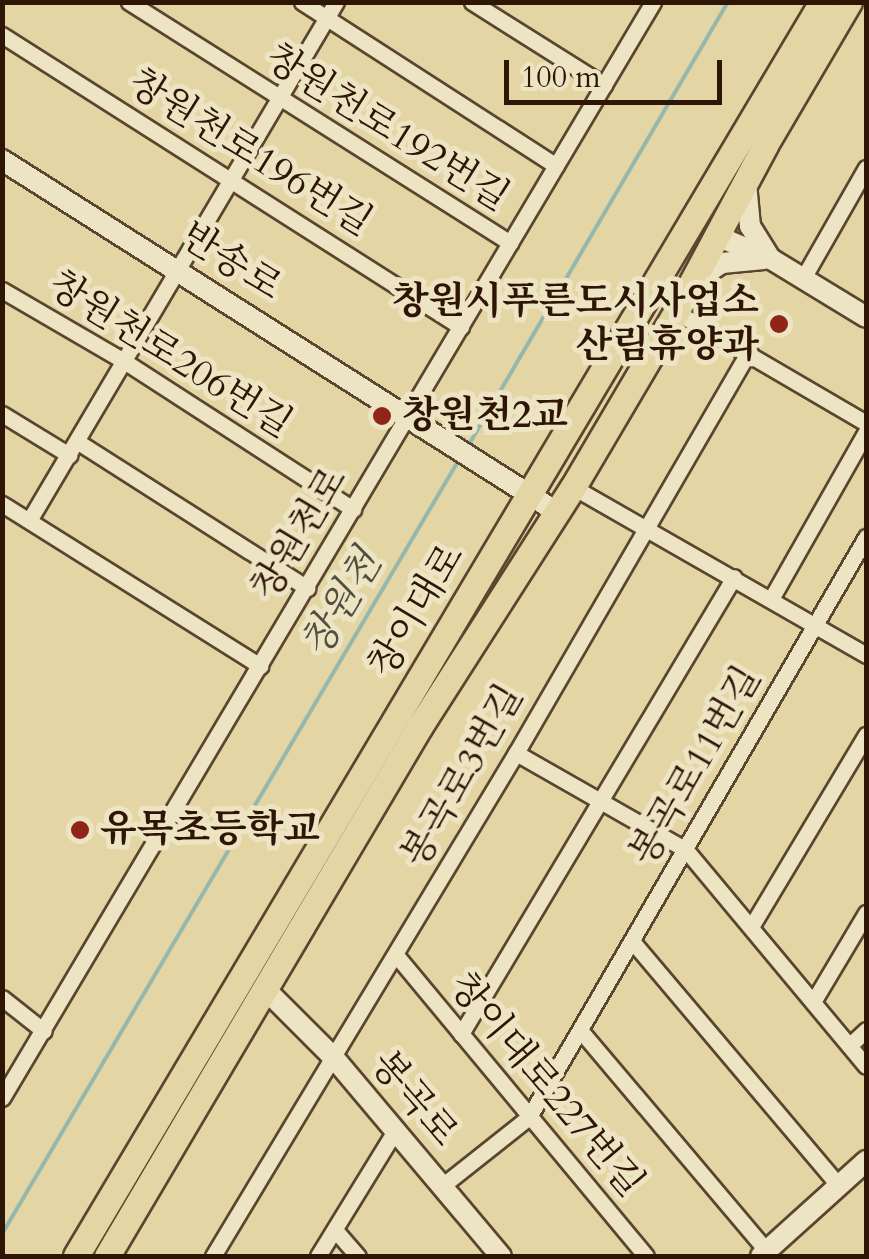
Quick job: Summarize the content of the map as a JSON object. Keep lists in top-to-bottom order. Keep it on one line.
{"streets":{"main road":["창이대로"],"street":["창원천로192번길","창원천로196번길","반송로","창원천로206번길","창원천로","봉곡로11번길","봉곡로3번길","창이대로227번길","봉곡로"]},"crossings":[["창원천로192번길","창원천로"],["창원천로196번길","창원천로"],["반송로","창원천로"],["반송로","창이대로"],["창원천로206번길","창원천로"],["창이대로","봉곡로"],["봉곡로11번길","창이대로227번길"],["봉곡로11번길","봉곡로"],["봉곡로3번길","창이대로227번길"],["봉곡로3번길","봉곡로"]],"water":["창원천"],"places":["창원시푸른도시사업소 산림휴양과","창원천2교","유목초등학교"],"scale_bar":"100 m"}
